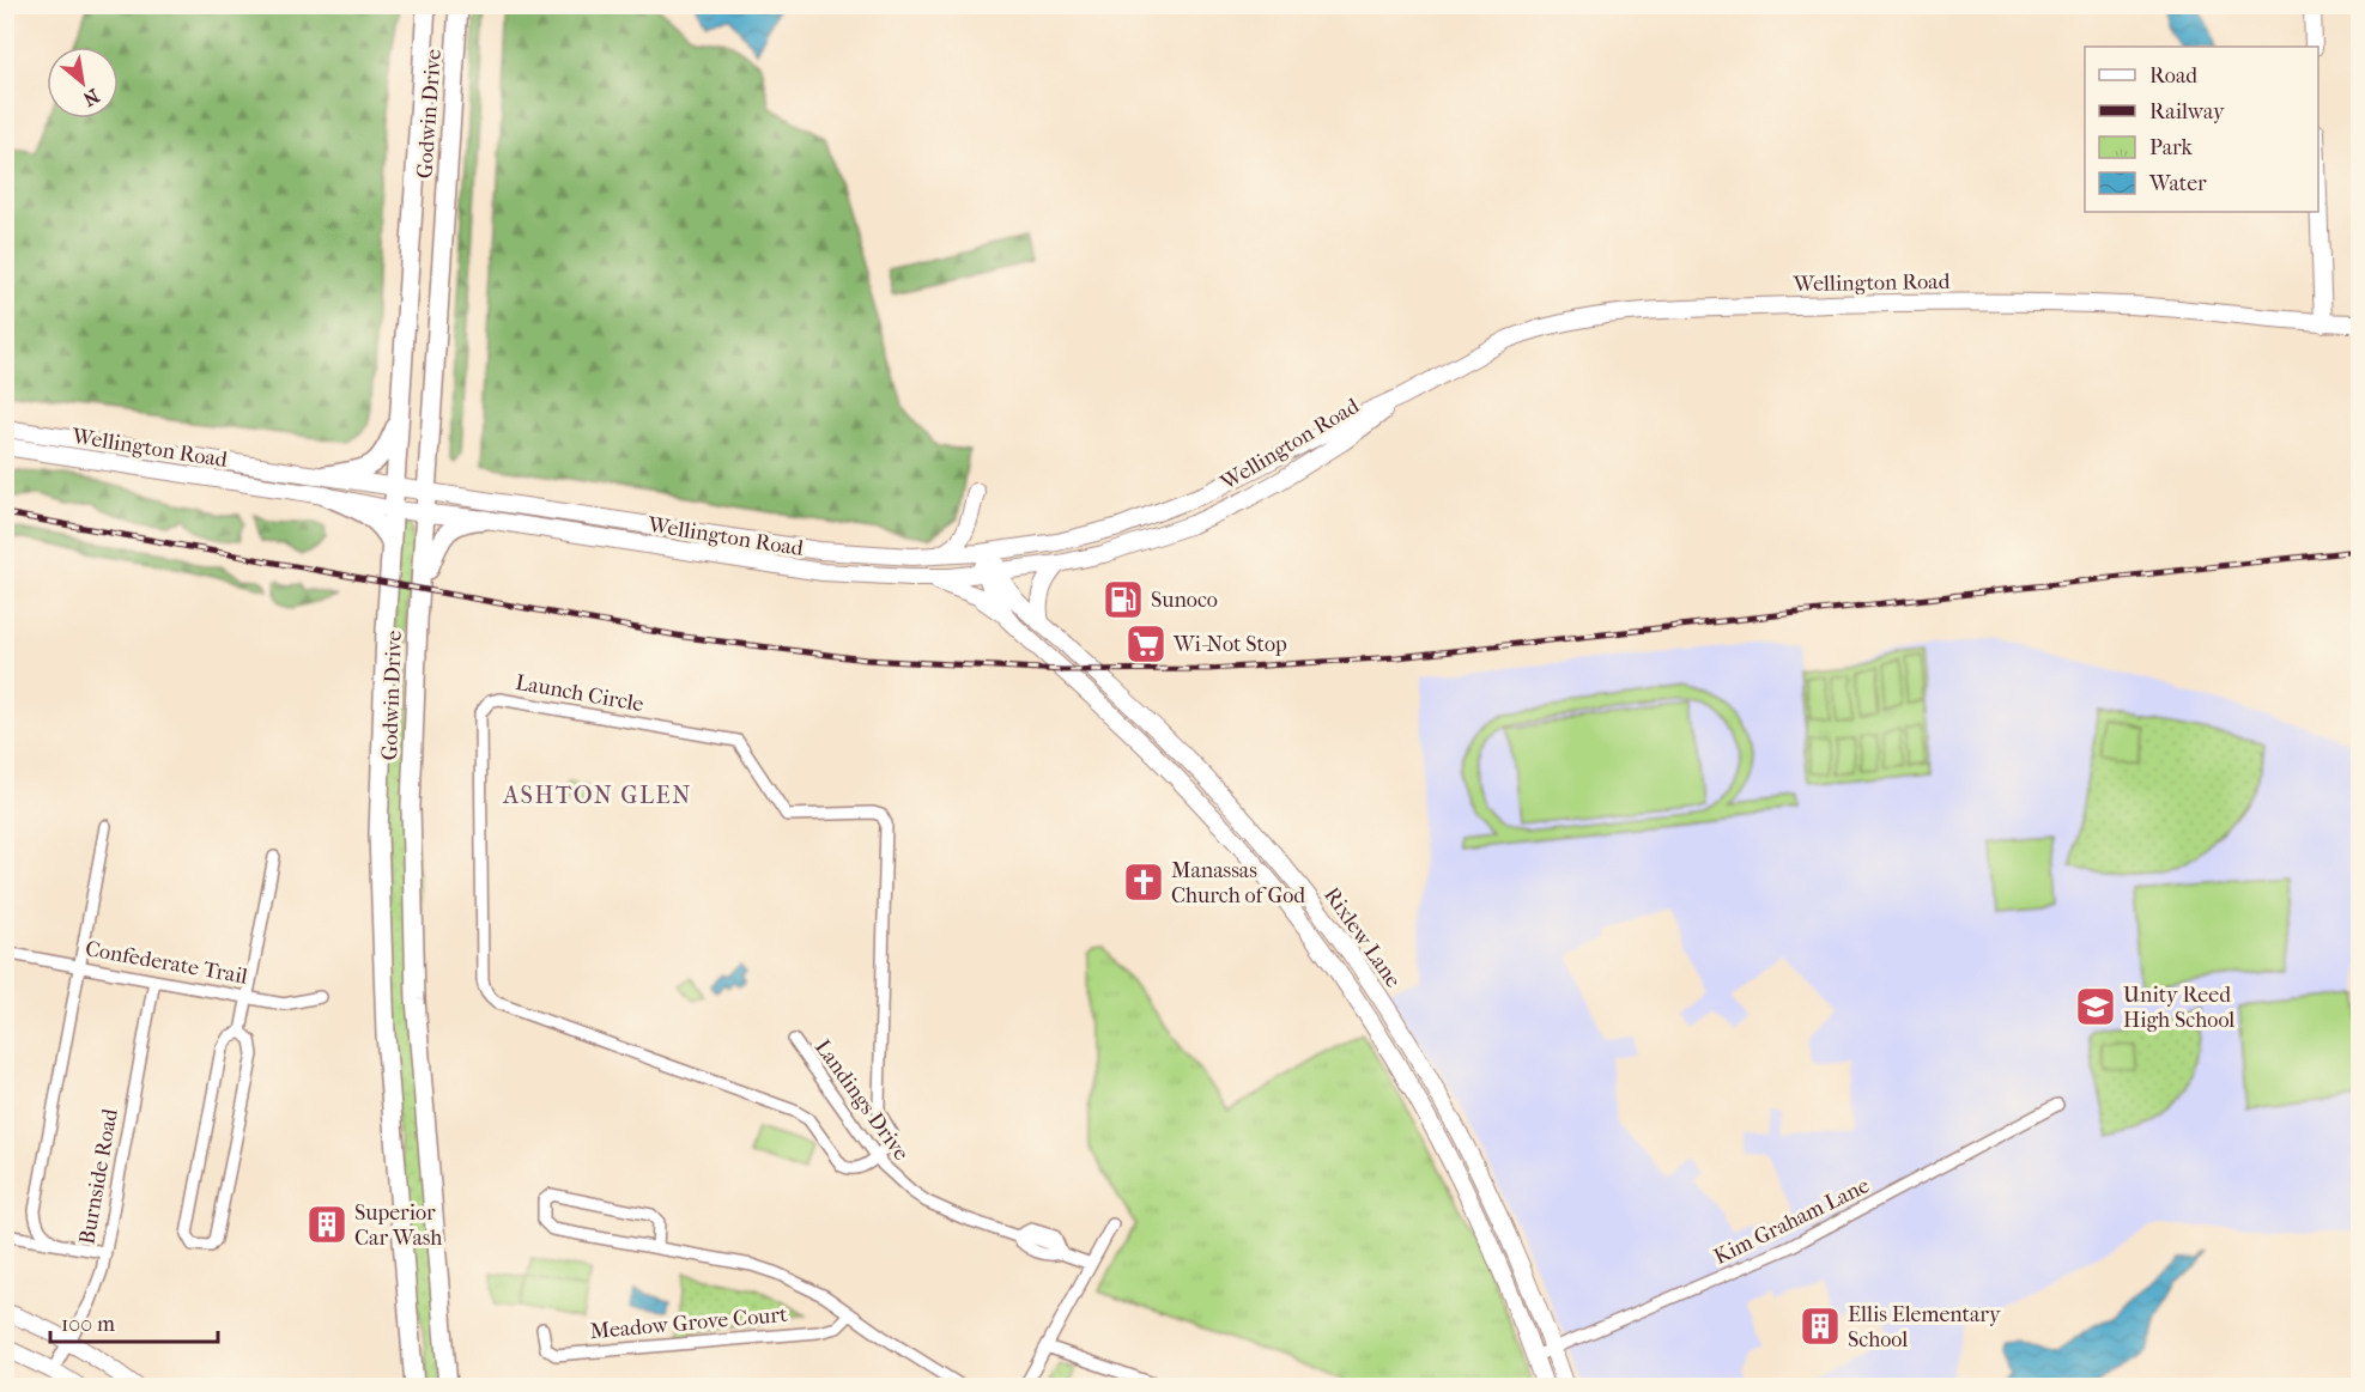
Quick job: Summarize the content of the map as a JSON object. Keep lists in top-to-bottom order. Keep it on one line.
{"streets":{"main road":["Godwin Drive","Wellington Road","Rixlew Lane"],"street":["Launch Circle","Confederate Trail","Landings Drive","Burnside Road","Kim Graham Lane","Meadow Grove Court"]},"crossings":[["Godwin Drive","Wellington Road"],["Wellington Road","Rixlew Lane"],["Launch Circle","Landings Drive"],["Rixlew Lane","Kim Graham Lane"],["Confederate Trail","Burnside Road"]],"districts":["ASHTON GLEN"],"places":{"fuel station":["Sunoco"],"supermarket":["Wi-Not Stop"],"church":["Manassas Church of God"],"school or university":["Unity Reed High School"],"building":["Superior Car Wash","Ellis Elementary School"]},"legend":["Road","Railway","Park","Water"],"scale_bar":"100 m","north":"bottom right"}
